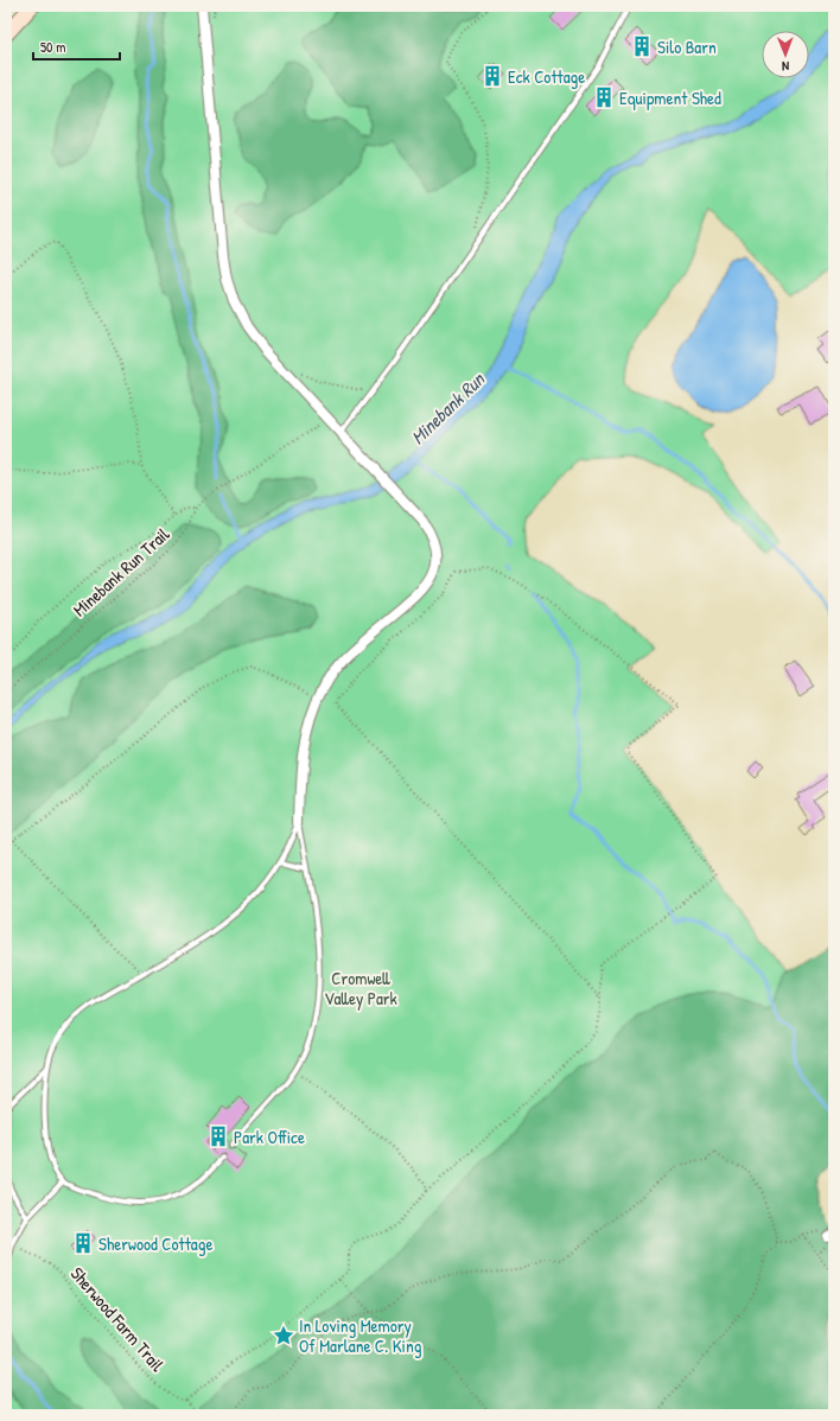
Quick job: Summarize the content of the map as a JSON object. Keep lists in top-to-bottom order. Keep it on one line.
{"streets":{"path":["Minebank Run Trail","Sherwood Farm Trail"]},"water":["Minebank Run"],"parks":["Cromwell Valley Park"],"places":{"building":["Silo Barn","Eck Cottage","Equipment Shed","Park Office","Sherwood Cottage"],"place":["In Loving Memory Of Marlane C. King"]},"scale_bar":"50 m","north":"bottom"}
